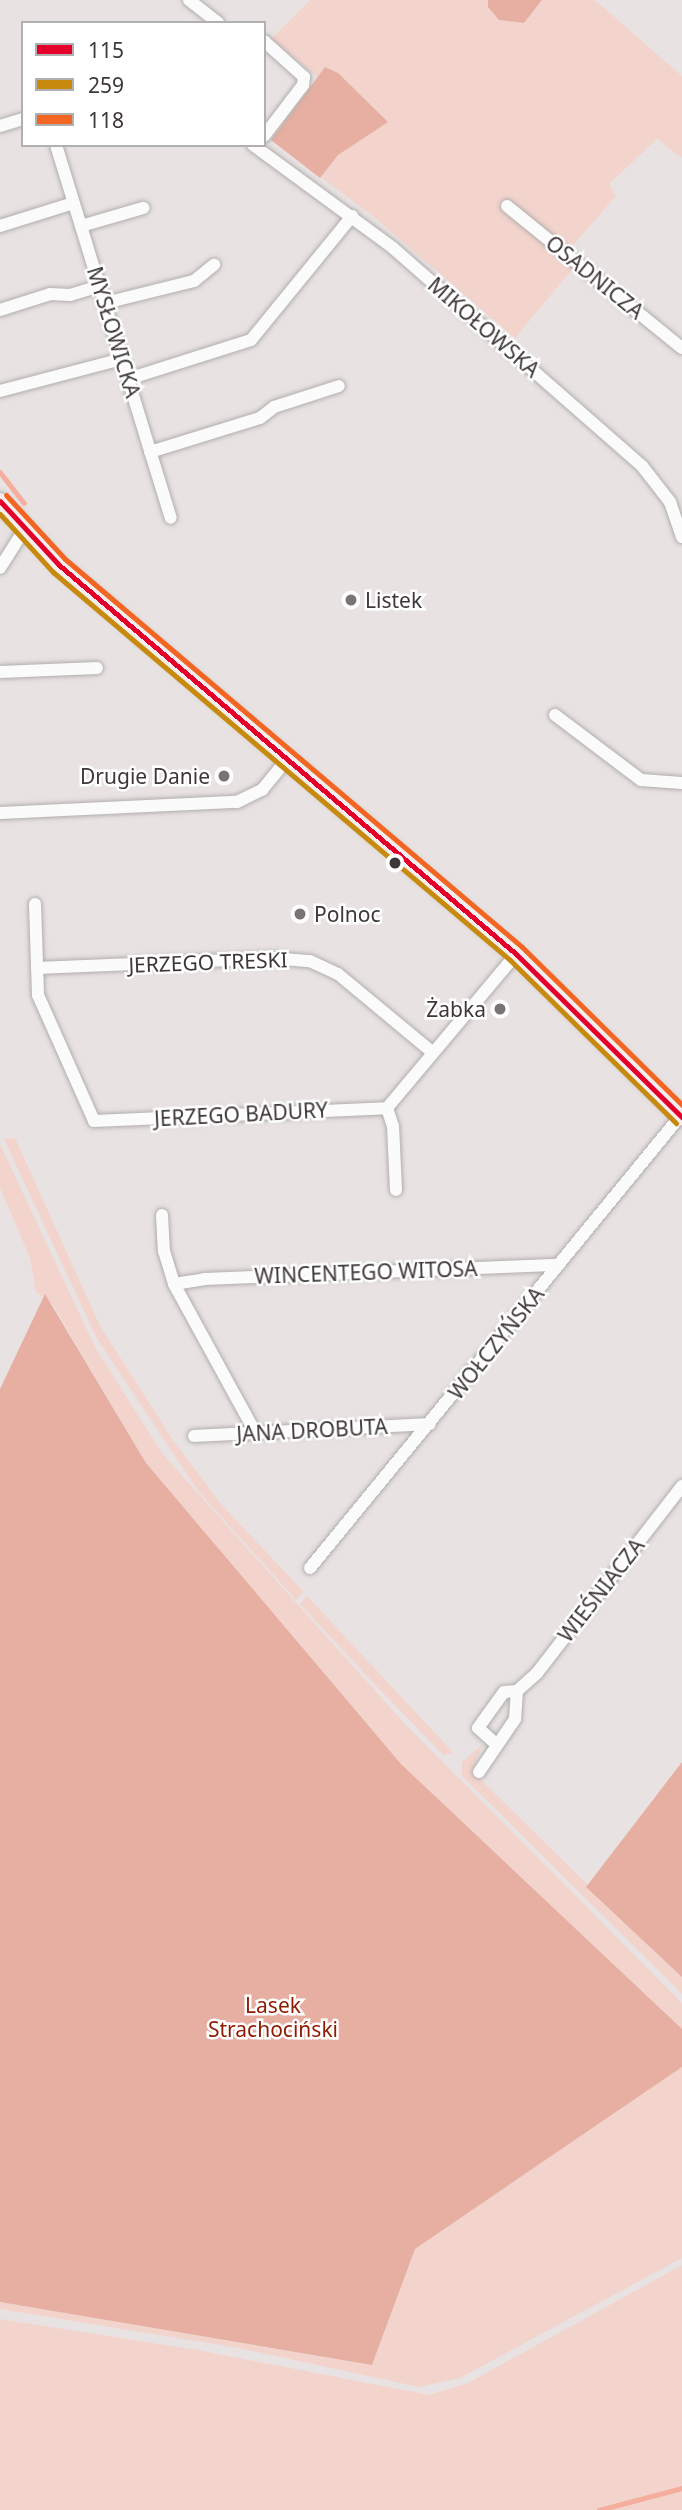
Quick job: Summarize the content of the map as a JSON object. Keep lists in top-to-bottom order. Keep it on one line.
{"streets":{"street":["OSADNICZA","MIKOŁOWSKA","MYSŁOWICKA","JERZEGO TRESKI","JERZEGO BADURY","WINCENTEGO WITOSA","WOŁCZYŃSKA","JANA DROBUTA","WIEŚNIACZA"]},"crossings":[["JERZEGO TRESKI","JERZEGO BADURY"],["WINCENTEGO WITOSA","WOŁCZYŃSKA"],["WOŁCZYŃSKA","JANA DROBUTA"]],"parks":["Lasek Strachociński"],"places":["Listek","Drugie Danie","Polnoc","Żabka"],"lines":["transit line 118","transit line 115","transit line 259"],"legend":["115","259","118"]}
